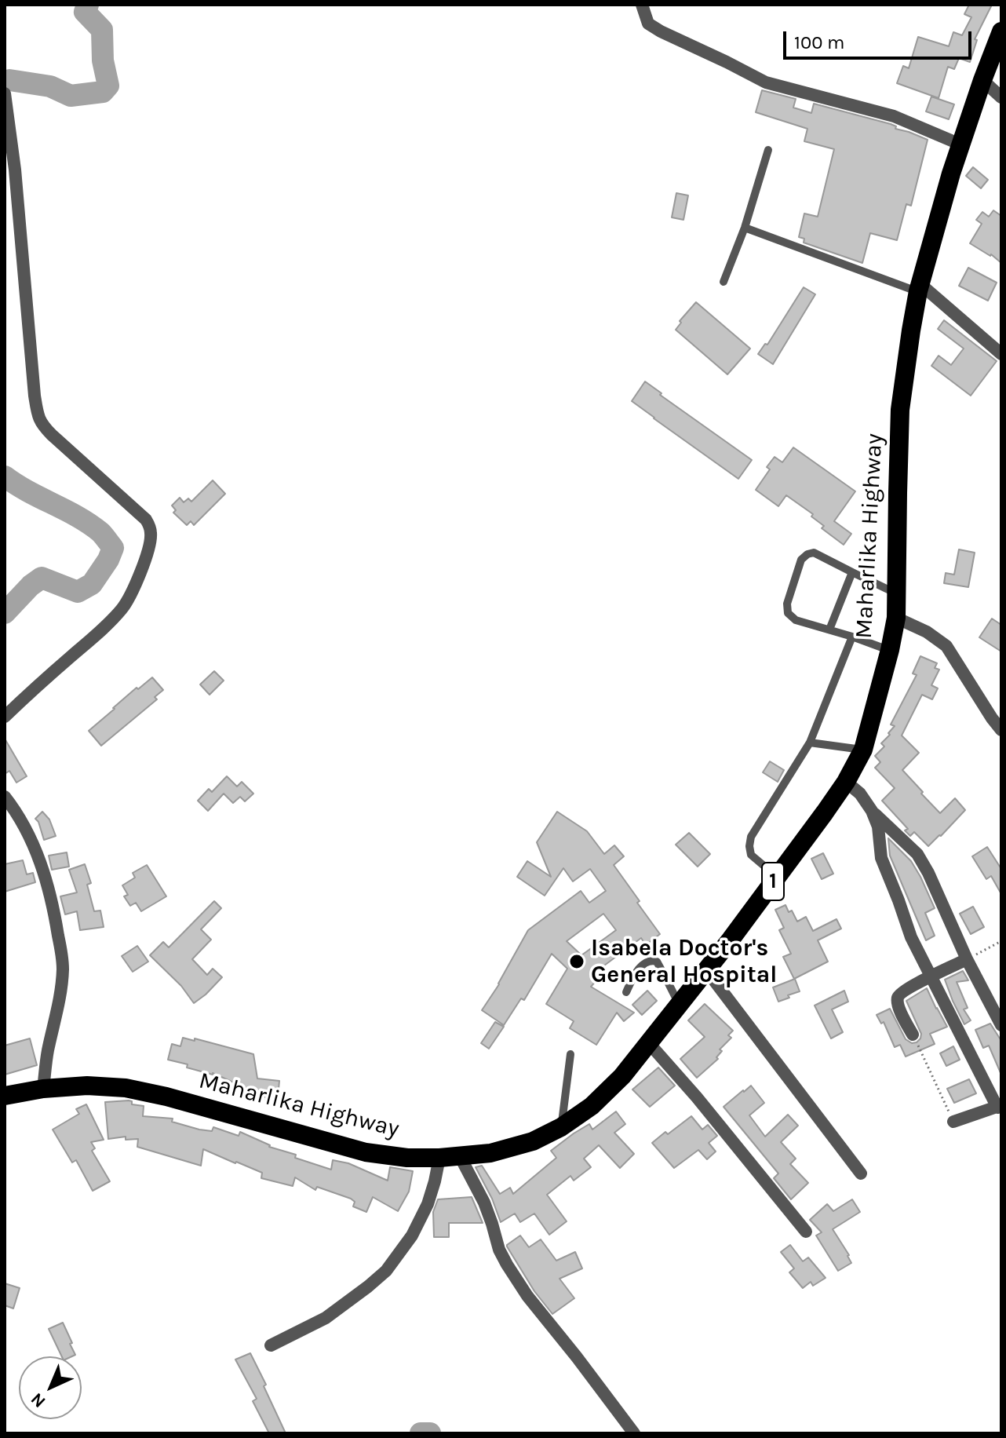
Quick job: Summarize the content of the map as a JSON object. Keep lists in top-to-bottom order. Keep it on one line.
{"streets":{"highway":["Maharlika Highway","1"]},"places":["Isabela Doctor's General Hospital"],"scale_bar":"100 m","north":"bottom left"}
